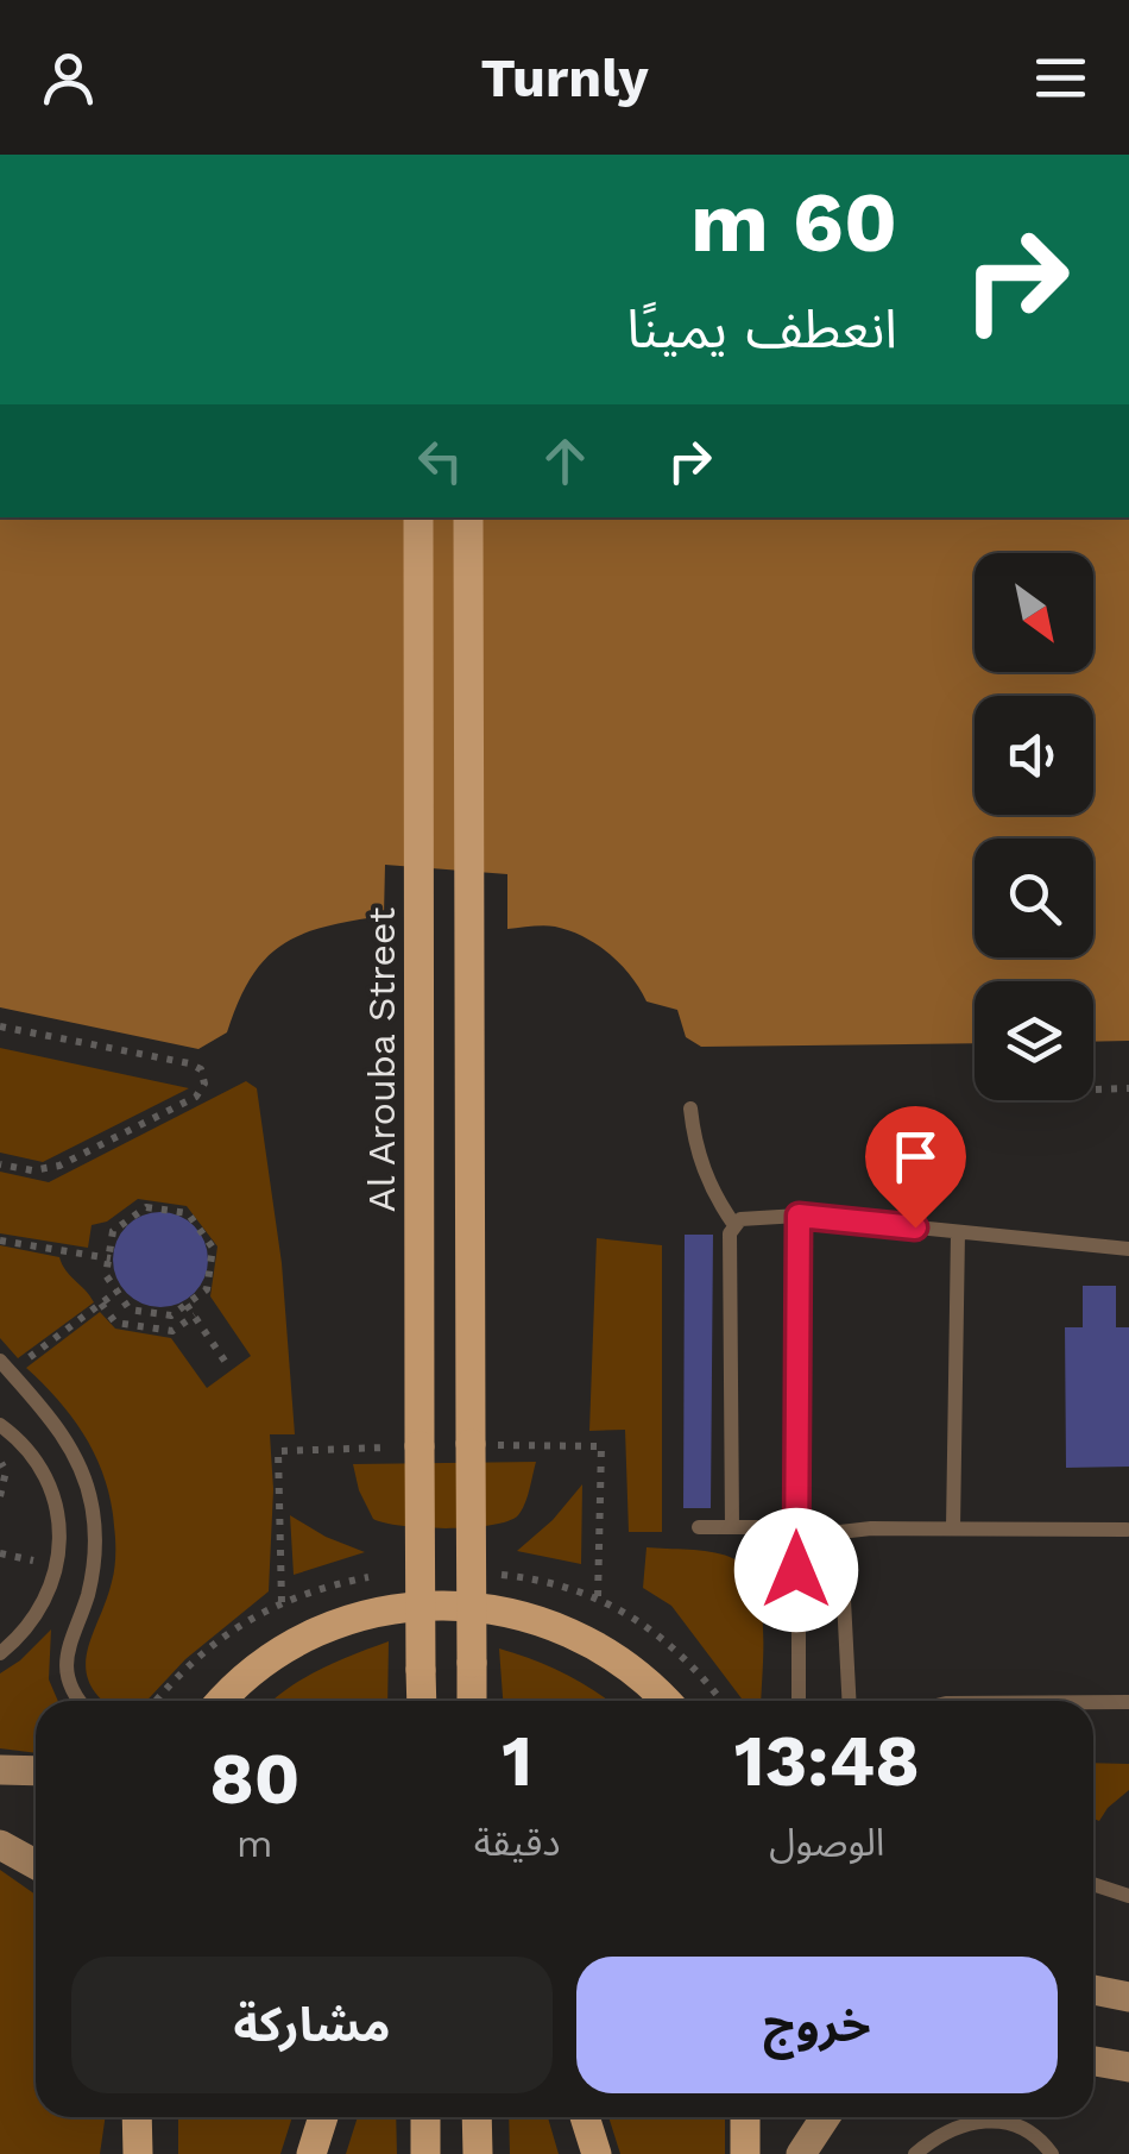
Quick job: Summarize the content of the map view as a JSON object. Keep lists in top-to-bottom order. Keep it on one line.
{"streets":{"main road":["Al Arouba Street"]},"north":"bottom right","page":{"header":"Turnly","turn":["60 m","انعطف يمينًا"],"eta":["13:48","الوصول","1","دقيقة","80","m"],"buttons":["خروج","مشاركة"]}}
